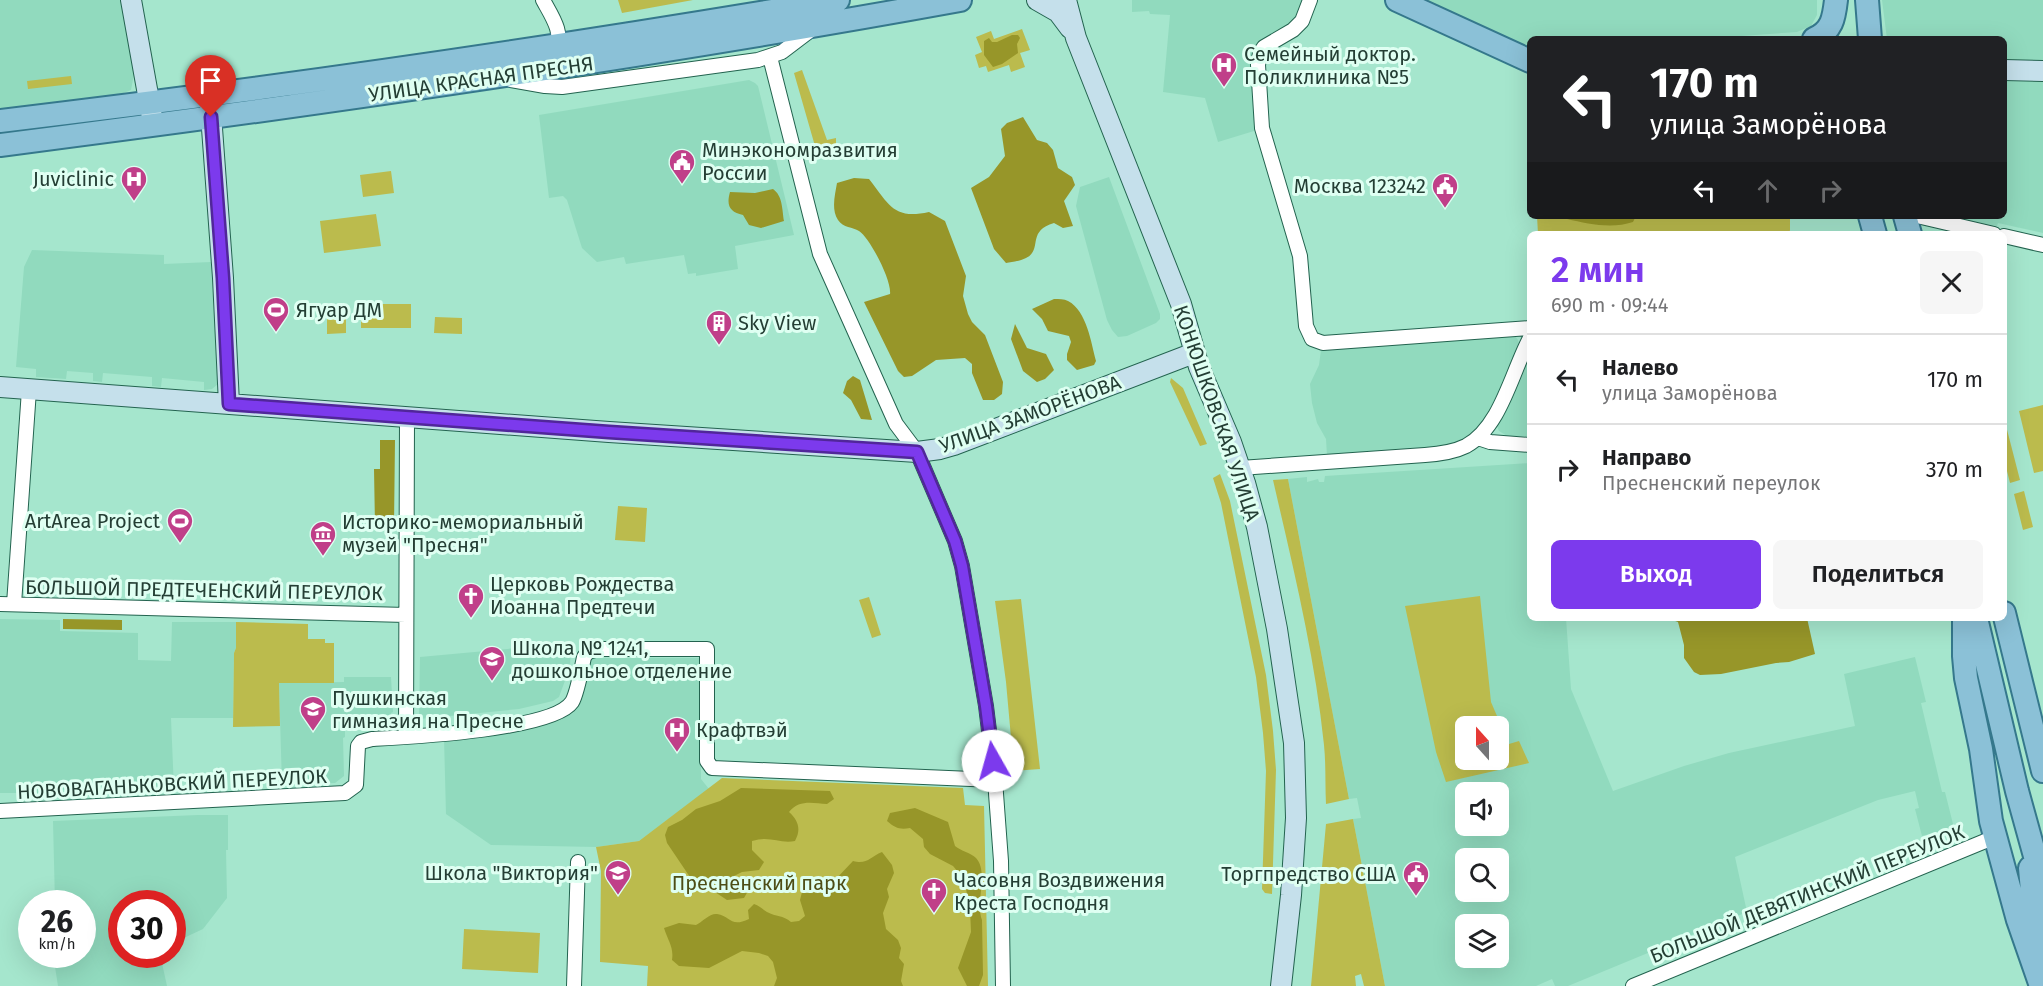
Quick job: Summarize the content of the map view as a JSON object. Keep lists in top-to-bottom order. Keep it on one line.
{"streets":{"main road":["УЛИЦА КРАСНАЯ ПРЕСНЯ"],"street":["КОНЮШКОВСКАЯ УЛИЦА","УЛИЦА ЗАМОРЁНОВА","БОЛЬШОЙ ПРЕДТЕЧЕНСКИЙ ПЕРЕУЛОК","НОВОВАГАНЬКОВСКИЙ ПЕРЕУЛОК","БОЛЬШОЙ ДЕВЯТИНСКИЙ ПЕРЕУЛОК"]},"crossings":[["КОНЮШКОВСКАЯ УЛИЦА","УЛИЦА ЗАМОРЁНОВА"]],"parks":["Пресненский парк"],"places":{"hospital":["Семейный доктор. Поликлиника №5","Juviclinic","Крафтвэй"],"public building":["Минэкономразвития России","Москва 123242","Торгпредство США"],"sports":["Ягуар ДМ","ArtArea Project"],"building":["Sky View"],"museum":["Историко-мемориальный музей \"Пресня\""],"church":["Церковь Рождества Иоанна Предтечи","Часовня Воздвижения Креста Господня"],"school or university":["Школа № 1241, дошкольное отделение","Пушкинская гимназия на Пресне","Школа \"Виктория\""]},"north":"top","page":{"turn":["170 m","улица Заморёнова"],"heading":["2 мин","690 m · 09:44"],"list":[{"name":"Налево","note":"улица Заморёнова","value":"170 m"},{"name":"Направо","note":"Пресненский переулок","value":"370 m"}],"buttons":["Выход","Поделиться"],"speed":"26 km/h","limit":"30"}}
